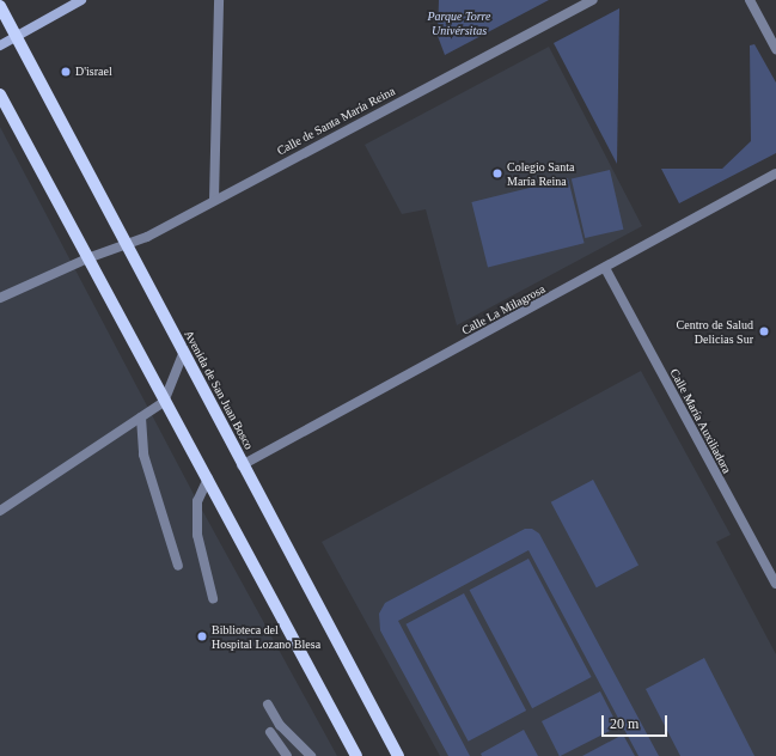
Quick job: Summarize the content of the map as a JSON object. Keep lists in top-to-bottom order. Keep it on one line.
{"streets":{"main road":["Avenida de San Juan Bosco"],"street":["Calle de Santa María Reina","Calle La Milagrosa","Calle María Auxiliadora"]},"crossings":[["Calle de Santa María Reina","Avenida de San Juan Bosco"],["Calle La Milagrosa","Avenida de San Juan Bosco"],["Calle La Milagrosa","Calle María Auxiliadora"]],"parks":["Parque Torre Univérsitas"],"places":["D'israel","Colegio Santa María Reina","Centro de Salud Delicias Sur","Biblioteca del Hospital Lozano Blesa"],"scale_bar":"20 m"}
